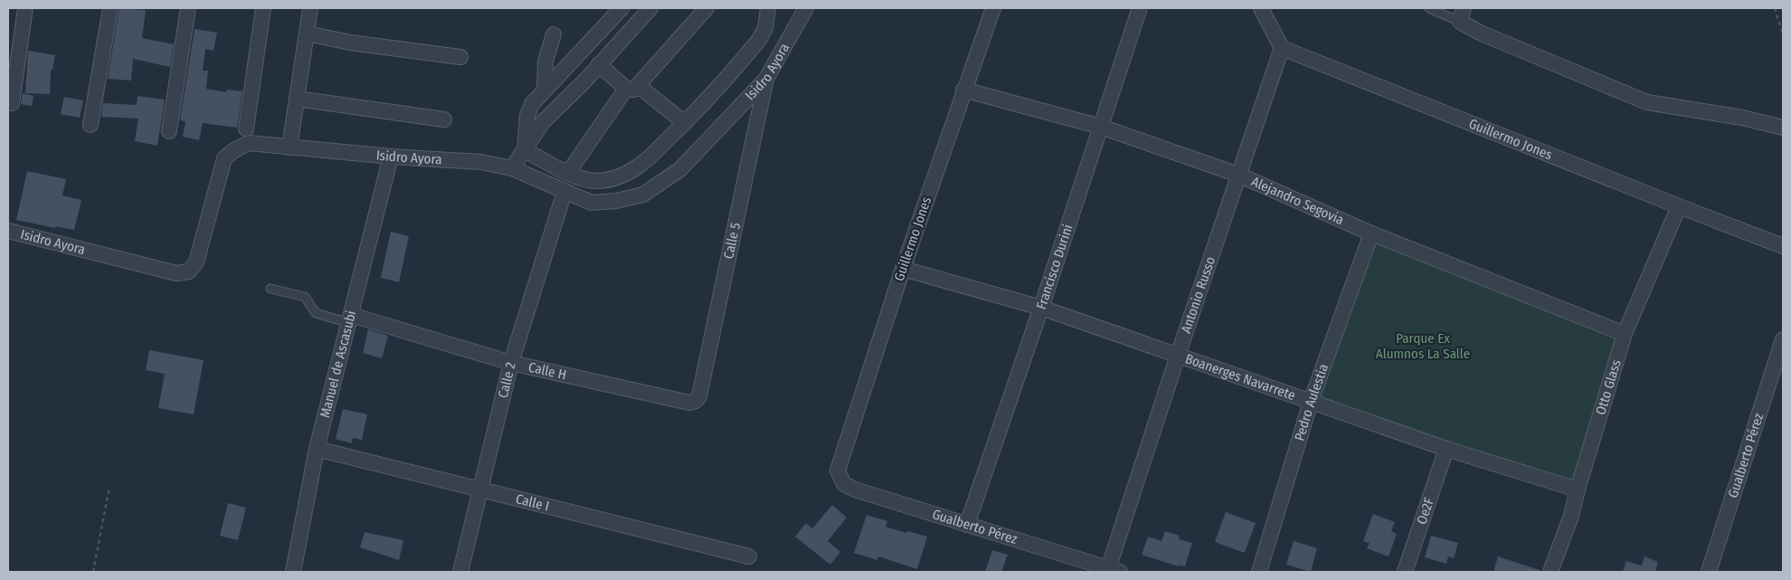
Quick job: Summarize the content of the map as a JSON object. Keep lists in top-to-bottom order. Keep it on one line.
{"streets":{"street":["Isidro Ayora","Guillermo Jones","Alejandro Segovia","Calle 5","Francisco Durini","Antonio Russo","Manuel de Ascasubi","Calle H","Boanerges Navarrete","Calle 2","Otto Glass","Pedro Aulestia","Gualberto Pérez","Calle I","Oe2F"]},"crossings":[["Isidro Ayora","Calle 5"],["Isidro Ayora","Manuel de Ascasubi"],["Isidro Ayora","Calle 2"],["Guillermo Jones","Alejandro Segovia"],["Guillermo Jones","Antonio Russo"],["Guillermo Jones","Boanerges Navarrete"],["Guillermo Jones","Otto Glass"],["Guillermo Jones","Gualberto Pérez"],["Alejandro Segovia","Francisco Durini"],["Alejandro Segovia","Antonio Russo"],["Alejandro Segovia","Otto Glass"],["Alejandro Segovia","Pedro Aulestia"],["Calle 5","Calle H"],["Francisco Durini","Boanerges Navarrete"],["Francisco Durini","Gualberto Pérez"],["Antonio Russo","Boanerges Navarrete"],["Antonio Russo","Gualberto Pérez"],["Manuel de Ascasubi","Calle H"],["Manuel de Ascasubi","Calle I"],["Calle H","Calle 2"],["Boanerges Navarrete","Otto Glass"],["Boanerges Navarrete","Pedro Aulestia"],["Boanerges Navarrete","Oe2F"],["Calle 2","Calle I"]],"parks":["Parque Ex Alumnos La Salle"]}
